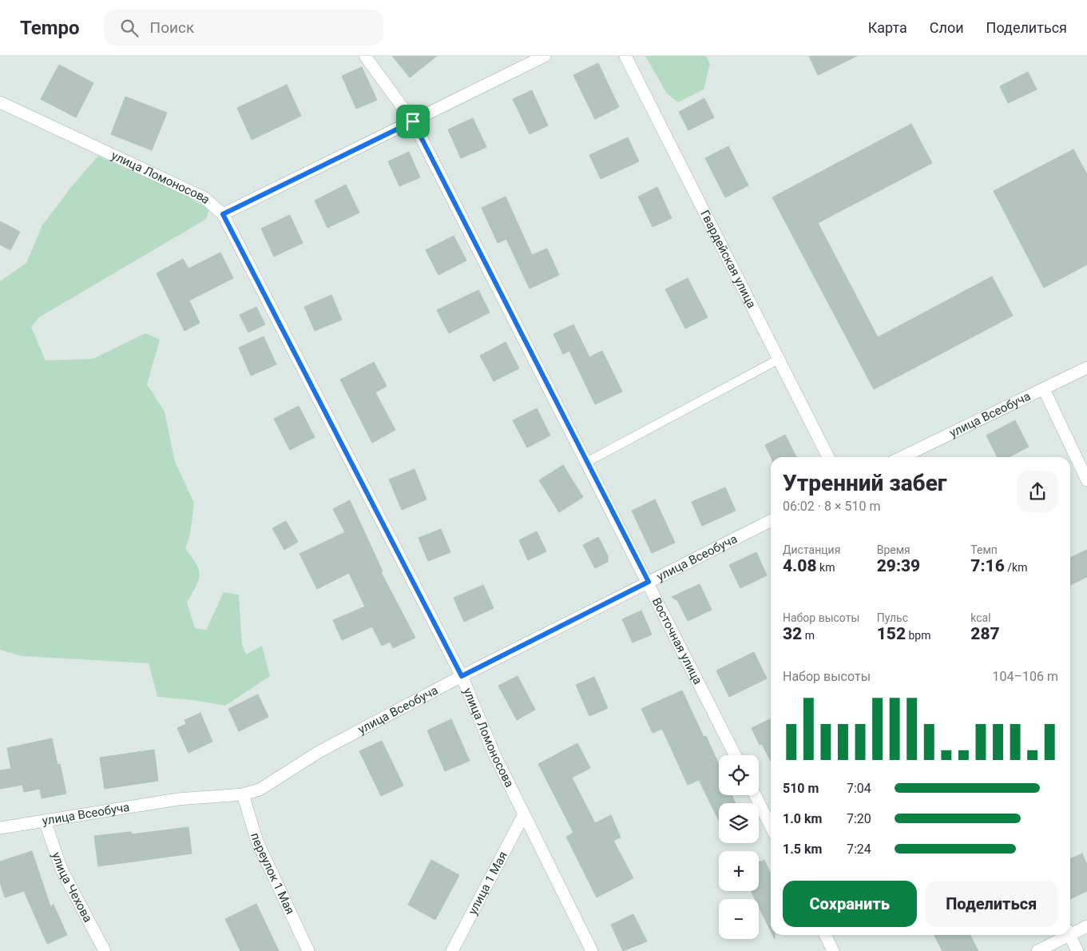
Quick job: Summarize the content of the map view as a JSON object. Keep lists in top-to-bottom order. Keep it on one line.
{"streets":{"street":["улица Ломоносова","Гвардейская улица","улица Всеобуча","Восточная улица","переулок 1 Мая","улица 1 Мая","улица Чехова"]},"crossings":[["улица Ломоносова","улица Всеобуча"],["улица Ломоносова","улица 1 Мая"],["улица Всеобуча","Восточная улица"],["улица Всеобуча","переулок 1 Мая"],["улица Всеобуча","улица Чехова"]],"page":{"header":"Tempo","search":"Поиск","nav":["Карта","Слои","Поделиться"],"heading":["Утренний забег","06:02 · 8 × 510 m"],"stats":[["Дистанция","4.08 km"],["Время","29:39"],["Темп","7:16 /km"],["Набор высоты","32 m"],["Пульс","152 bpm"],["kcal","287"]],"chart":["Набор высоты","104–106 m"],"map_buttons":["+","−"],"list":[{"name":"510 m","note":"7:04"},{"name":"1.0 km","note":"7:20"},{"name":"1.5 km","note":"7:24"}],"buttons":["Сохранить","Поделиться"]}}
